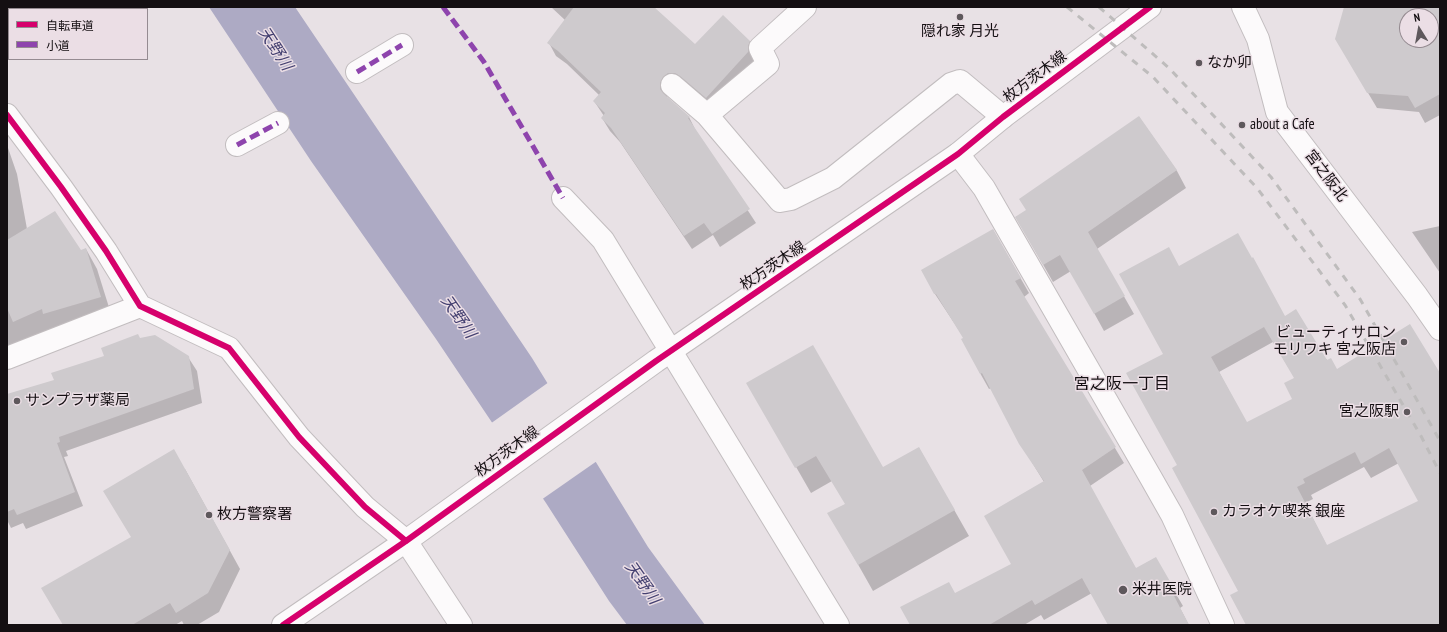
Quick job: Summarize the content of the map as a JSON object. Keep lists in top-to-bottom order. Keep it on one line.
{"streets":{"street":["枚方茨木線","宮之阪北"]},"districts":["宮之阪一丁目"],"water":["天野川"],"places":["隠れ家 月光","なか卯","about a Cafe","ビューティサロン モリワキ 宮之阪店","サンプラザ薬局","宮之阪駅","カラオケ喫茶 銀座","枚方警察署","米井医院"],"legend":["自転車道","小道"],"north":"top"}
